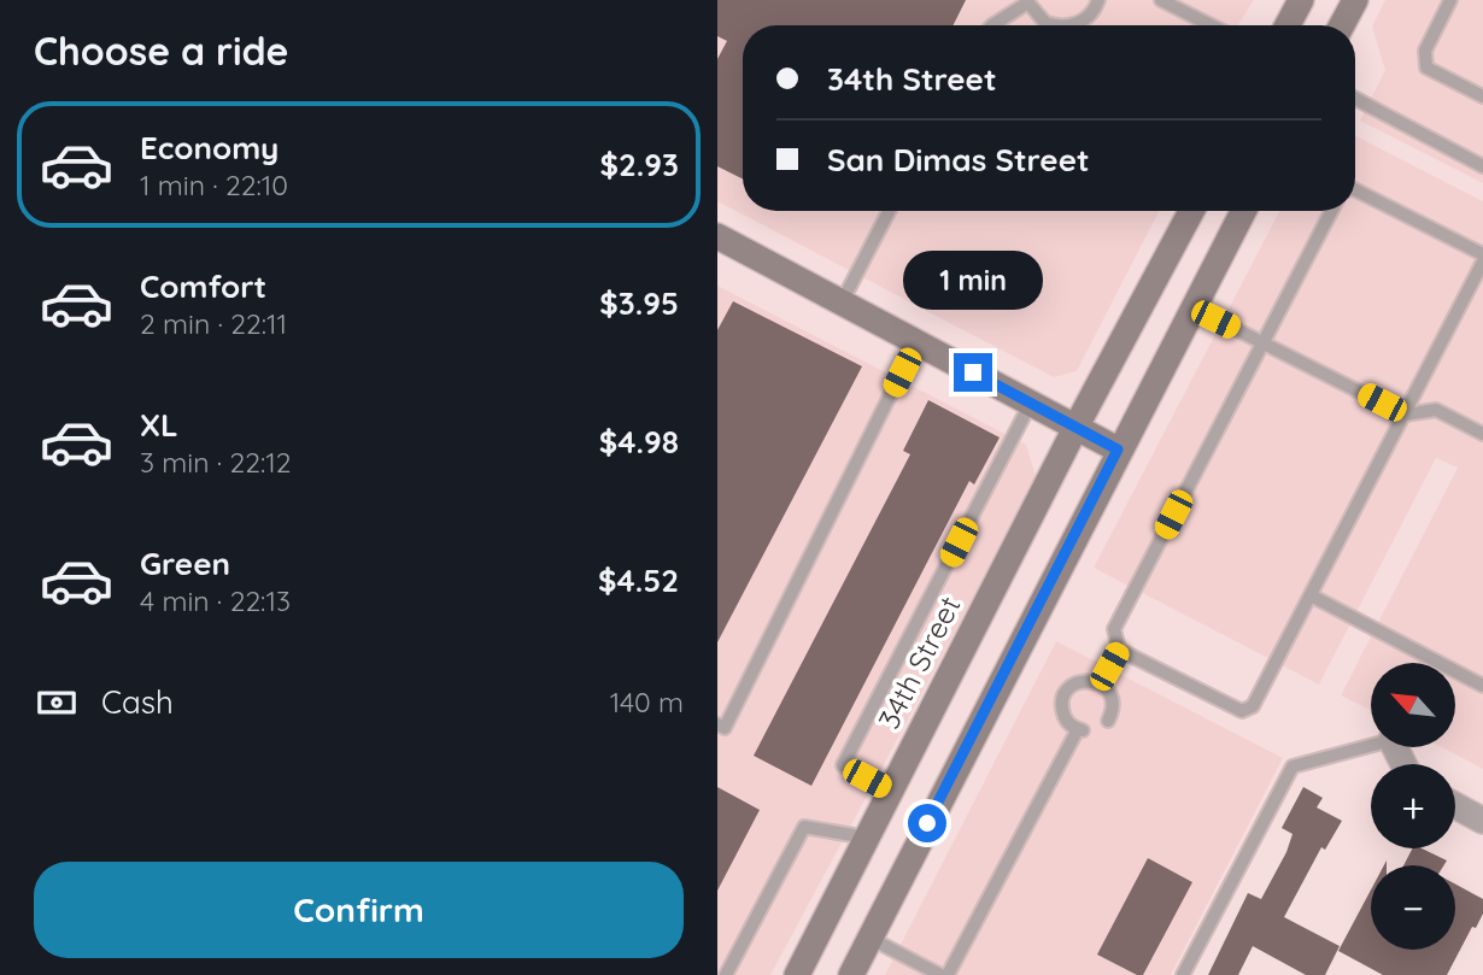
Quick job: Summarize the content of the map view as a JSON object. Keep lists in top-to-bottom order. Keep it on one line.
{"streets":{"street":["34th Street"]},"north":"top left","page":{"heading":"Choose a ride","banner":["34th Street","San Dimas Street"],"list":[{"name":"Economy","note":"1 min · 22:10","value":"$2.93"},{"name":"Comfort","note":"2 min · 22:11","value":"$3.95"},{"name":"XL","note":"3 min · 22:12","value":"$4.98"},{"name":"Green","note":"4 min · 22:13","value":"$4.52"}],"bubble":"1 min","pay":["Cash","140 m"],"map_buttons":["+","−"],"buttons":"Confirm"}}
